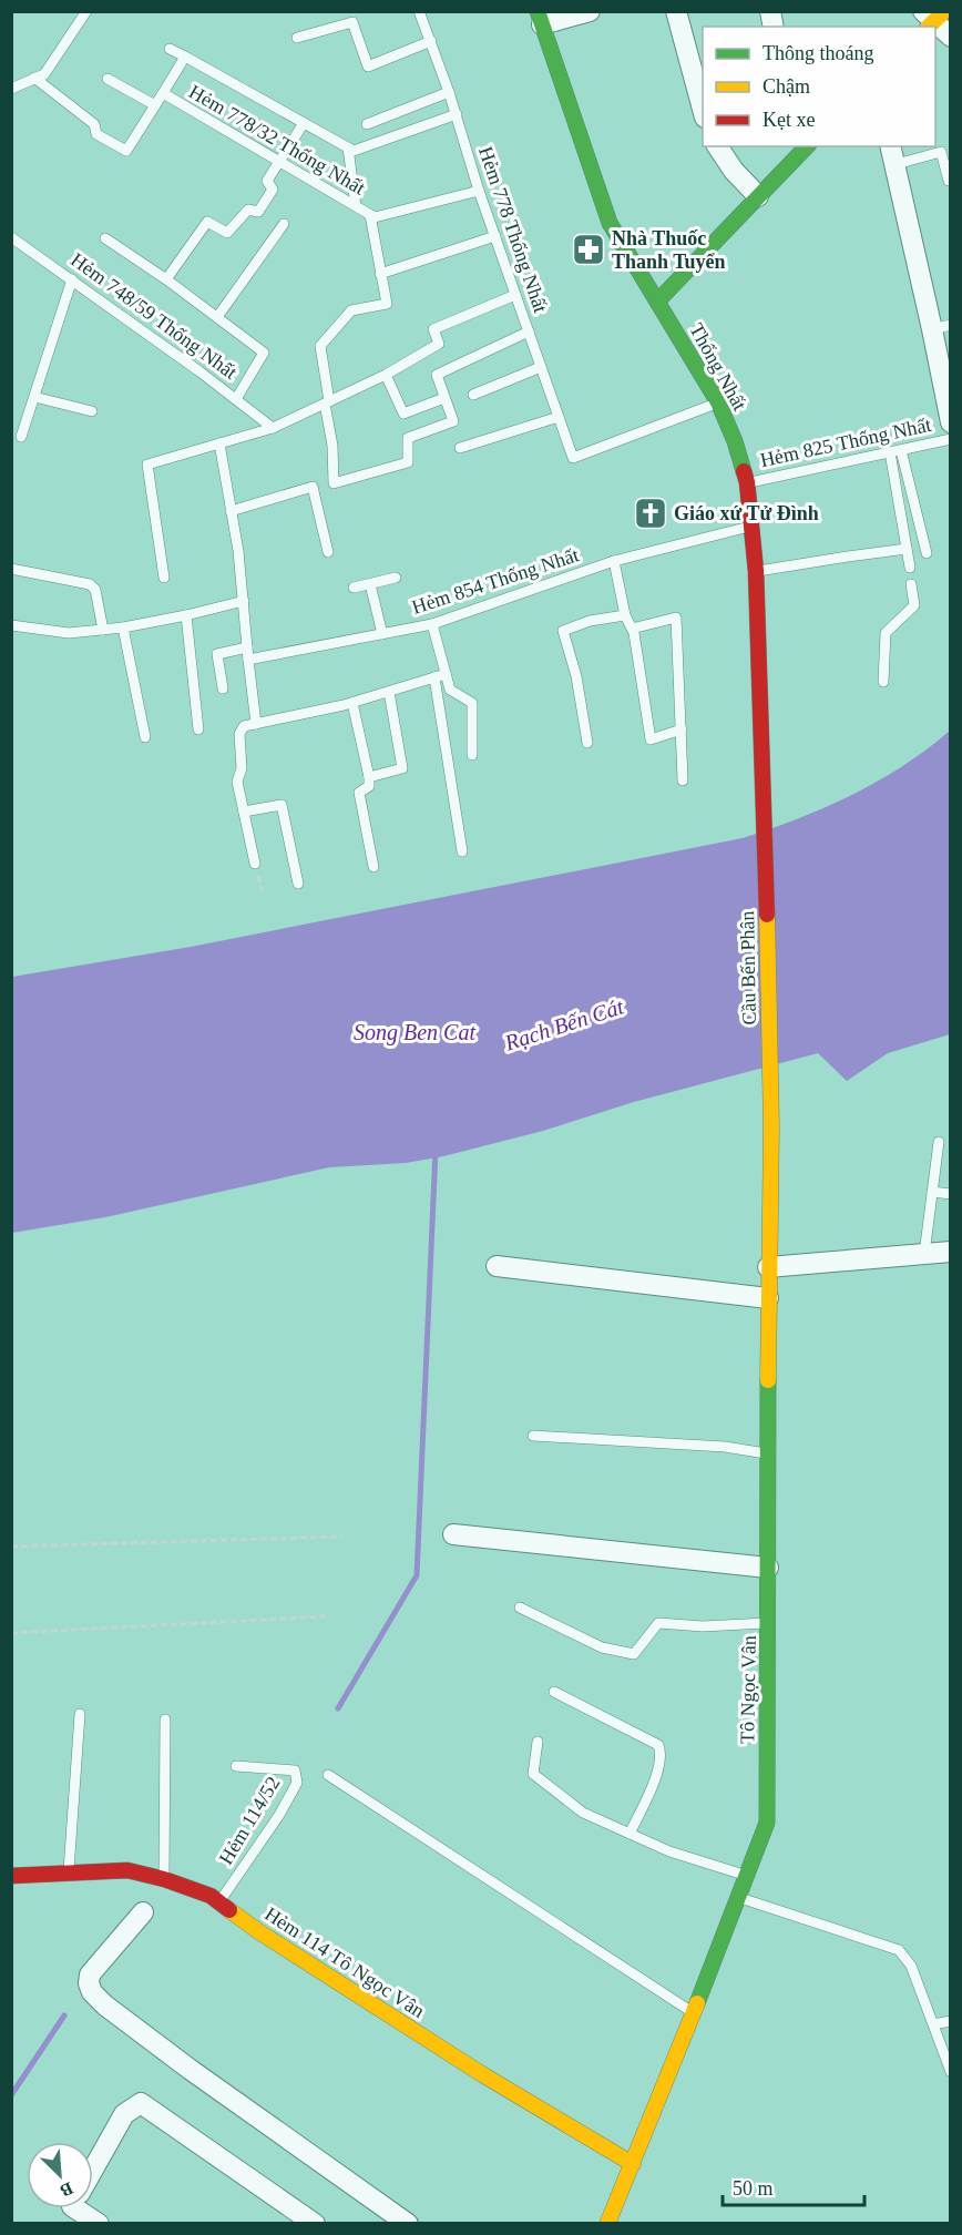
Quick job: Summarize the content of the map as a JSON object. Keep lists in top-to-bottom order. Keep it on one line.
{"streets":{"main road":["Thống Nhất","Cầu Bến Phân","Tô Ngọc Vân","Hẻm 114 Tô Ngọc Vân"],"lane":["Hẻm 778/32 Thống Nhất","Hẻm 778 Thống Nhất","Hẻm 748/59 Thống Nhất","Hẻm 825 Thống Nhất","Hẻm 854 Thống Nhất","Hẻm 114/52"]},"crossings":[["Hẻm 778/32 Thống Nhất","Hẻm 778 Thống Nhất"],["Hẻm 778 Thống Nhất","Thống Nhất"],["Thống Nhất","Hẻm 825 Thống Nhất"],["Thống Nhất","Hẻm 854 Thống Nhất"],["Thống Nhất","Cầu Bến Phân"],["Cầu Bến Phân","Tô Ngọc Vân"],["Tô Ngọc Vân","Hẻm 114 Tô Ngọc Vân"],["Hẻm 114/52","Hẻm 114 Tô Ngọc Vân"]],"water":["Rạch Bến Cát","Song Ben Cat"],"places":{"pharmacy":["Nhà Thuốc Thanh Tuyển"],"church":["Giáo xứ Tử Đình"]},"legend":["Thông thoáng","Chậm","Kẹt xe"],"scale_bar":"50 m","north":"bottom right"}
